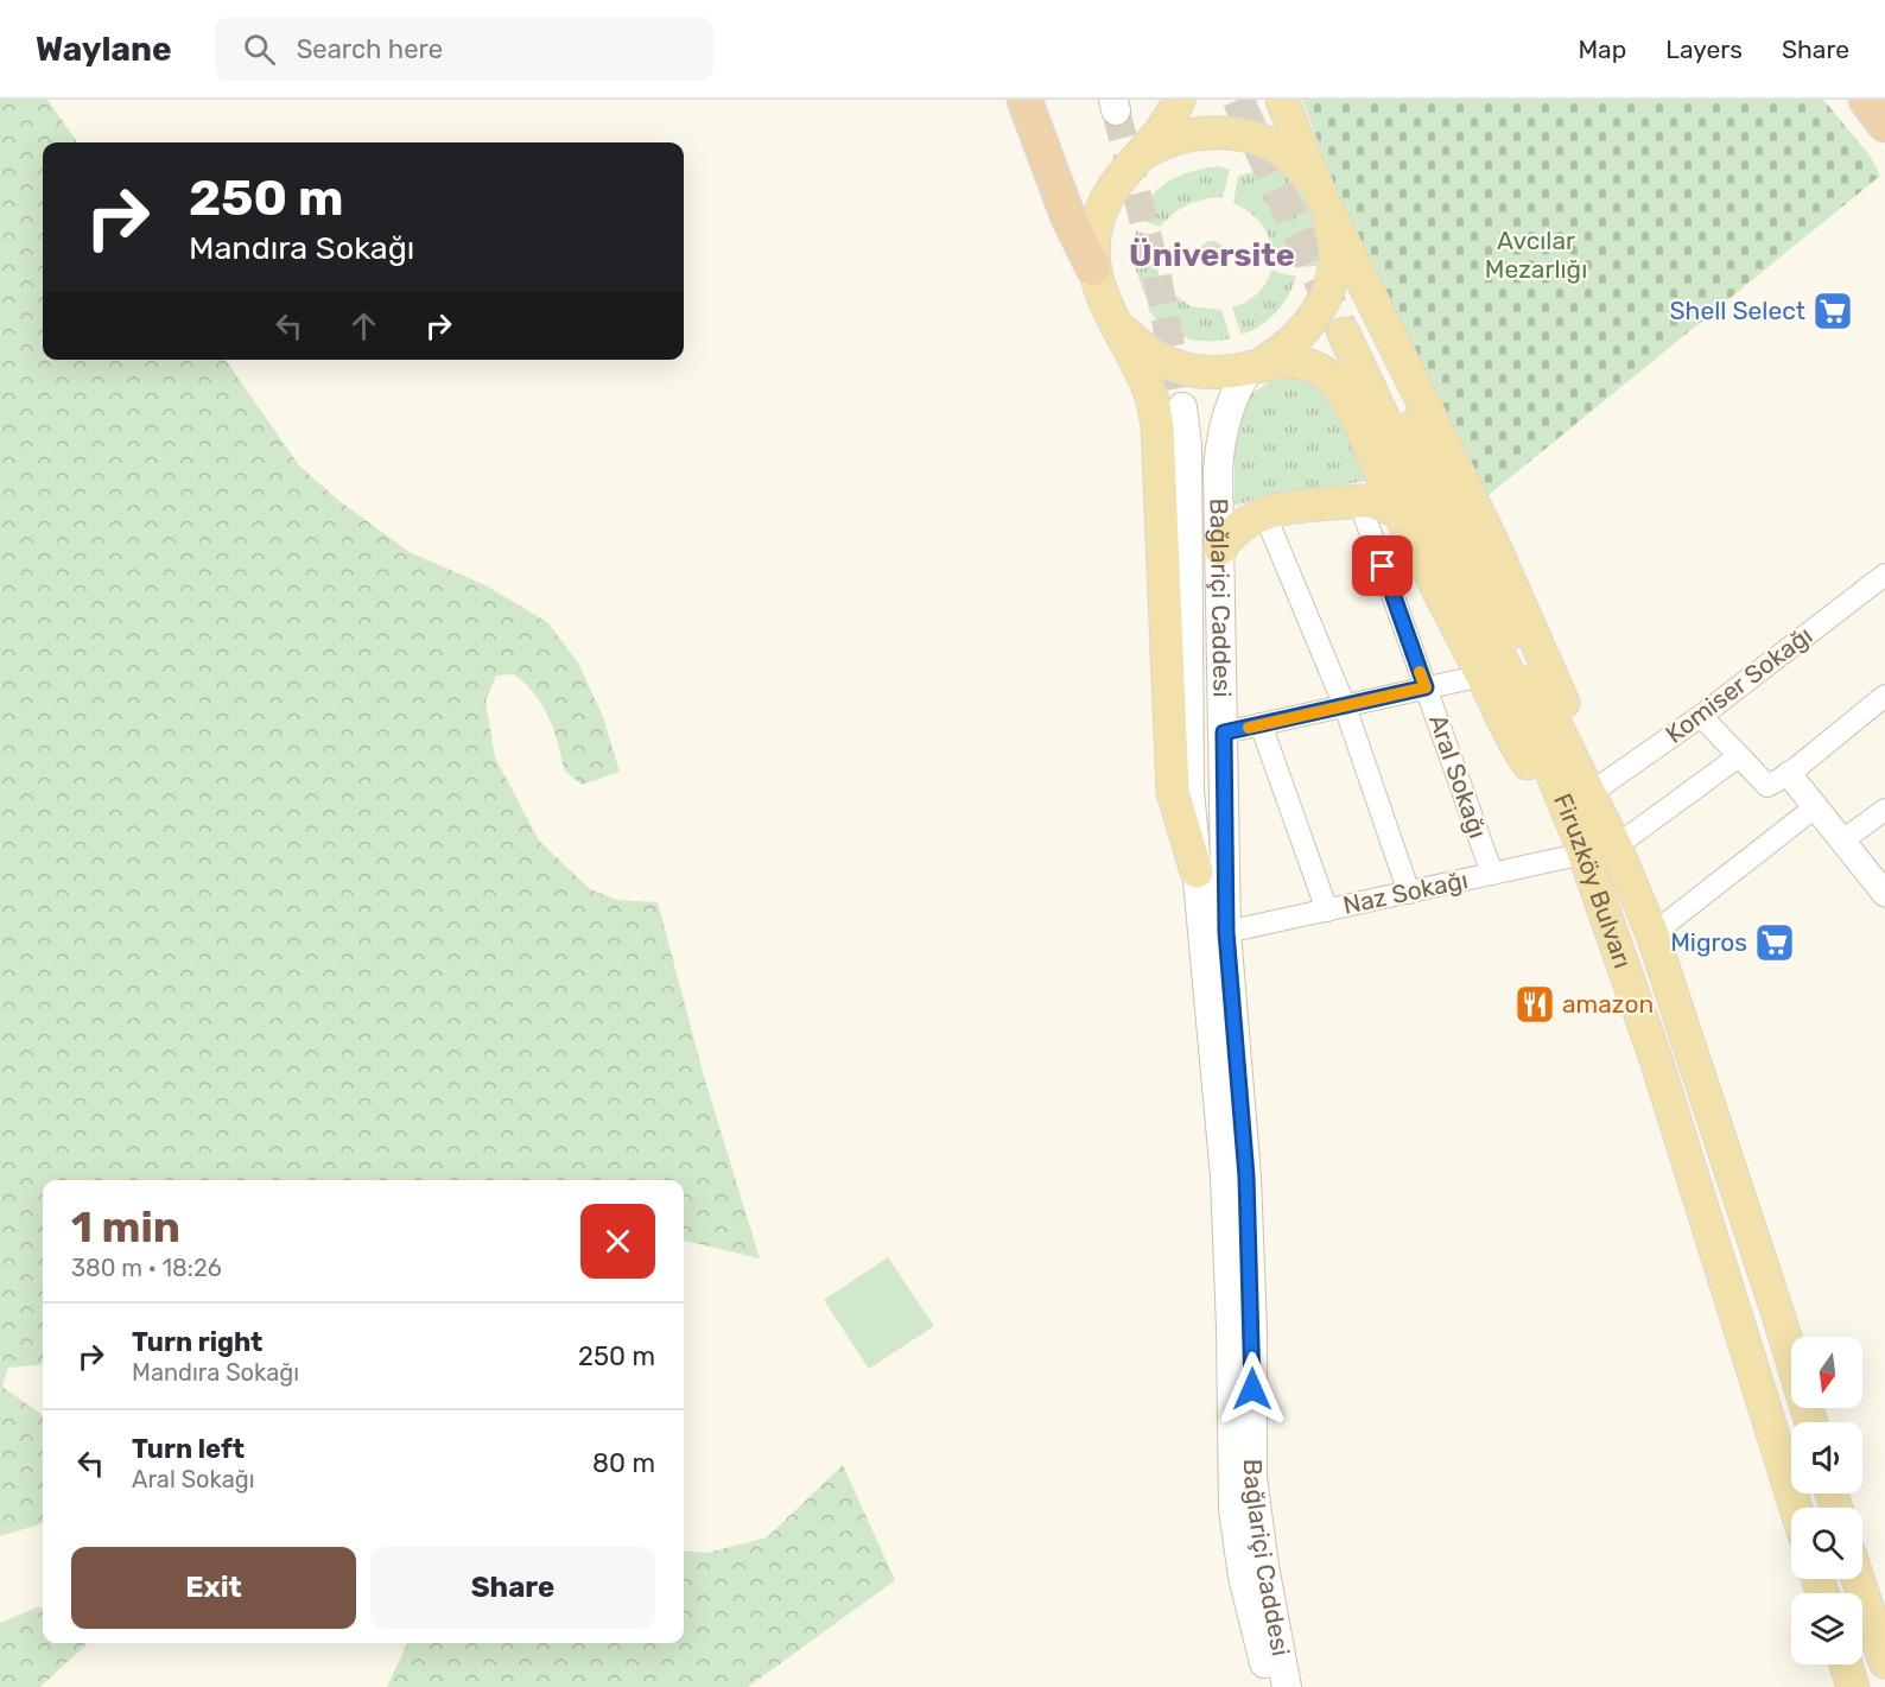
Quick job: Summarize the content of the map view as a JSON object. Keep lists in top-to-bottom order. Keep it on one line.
{"streets":{"main road":["Bağlariçi Caddesi","Firuzköy Bulvarı"],"street":["Komiser Sokağı","Aral Sokağı","Naz Sokağı"]},"crossings":[["Bağlariçi Caddesi","Naz Sokağı"],["Komiser Sokağı","Firuzköy Bulvarı"],["Aral Sokağı","Naz Sokağı"],["Firuzköy Bulvarı","Naz Sokağı"]],"districts":["Üniversite"],"parks":["Avcılar Mezarlığı"],"places":{"supermarket":["Shell Select","Migros"],"restaurant":["amazon"]},"north":"bottom","page":{"header":"Waylane","search":"Search here","nav":["Map","Layers","Share"],"turn":["250 m","Mandıra Sokağı"],"heading":["1 min","380 m · 18:26"],"list":[{"name":"Turn right","note":"Mandıra Sokağı","value":"250 m"},{"name":"Turn left","note":"Aral Sokağı","value":"80 m"}],"buttons":["Exit","Share"]}}
